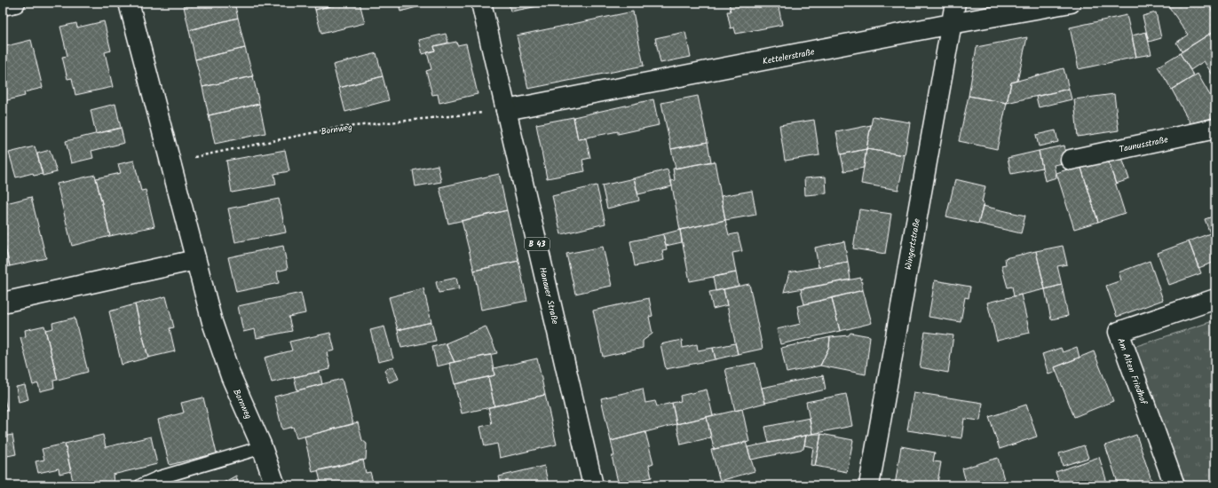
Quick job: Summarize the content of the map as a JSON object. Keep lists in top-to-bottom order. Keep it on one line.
{"streets":{"street":["Kettelerstraße","Bornweg","Taunusstraße","B 43","Wingertstraße","Hanauer Straße","Am Alten Friedhof"]},"crossings":[["Kettelerstraße","Bornweg"],["Kettelerstraße","Wingertstraße"],["Kettelerstraße","Hanauer Straße"],["Bornweg","Hanauer Straße"]]}
